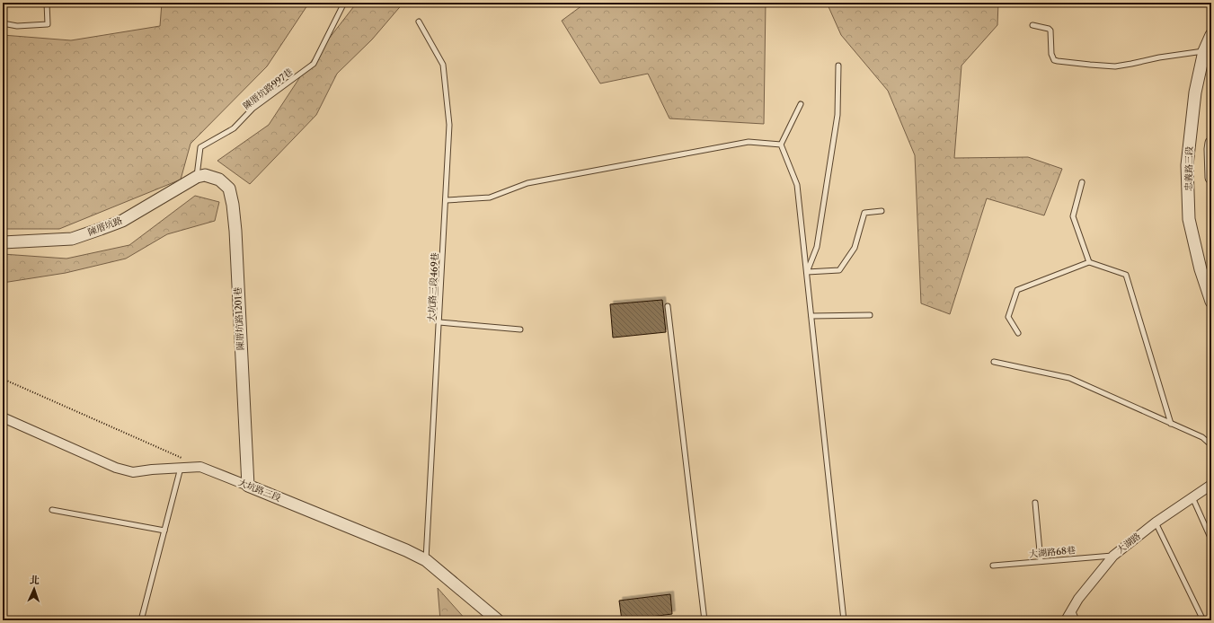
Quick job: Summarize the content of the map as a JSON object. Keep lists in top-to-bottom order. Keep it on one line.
{"streets":{"street":["忠義路三段","陳厝坑路","陳厝坑路1201巷","大坑路三段","大湖路"],"lane":["陳厝坑路997巷","大坑路三段469巷","大湖路68巷"]},"crossings":[["陳厝坑路997巷","陳厝坑路"],["陳厝坑路997巷","陳厝坑路1201巷"],["陳厝坑路","陳厝坑路1201巷"],["大坑路三段469巷","大坑路三段"],["陳厝坑路1201巷","大坑路三段"],["大湖路","大湖路68巷"]],"north":"top"}
